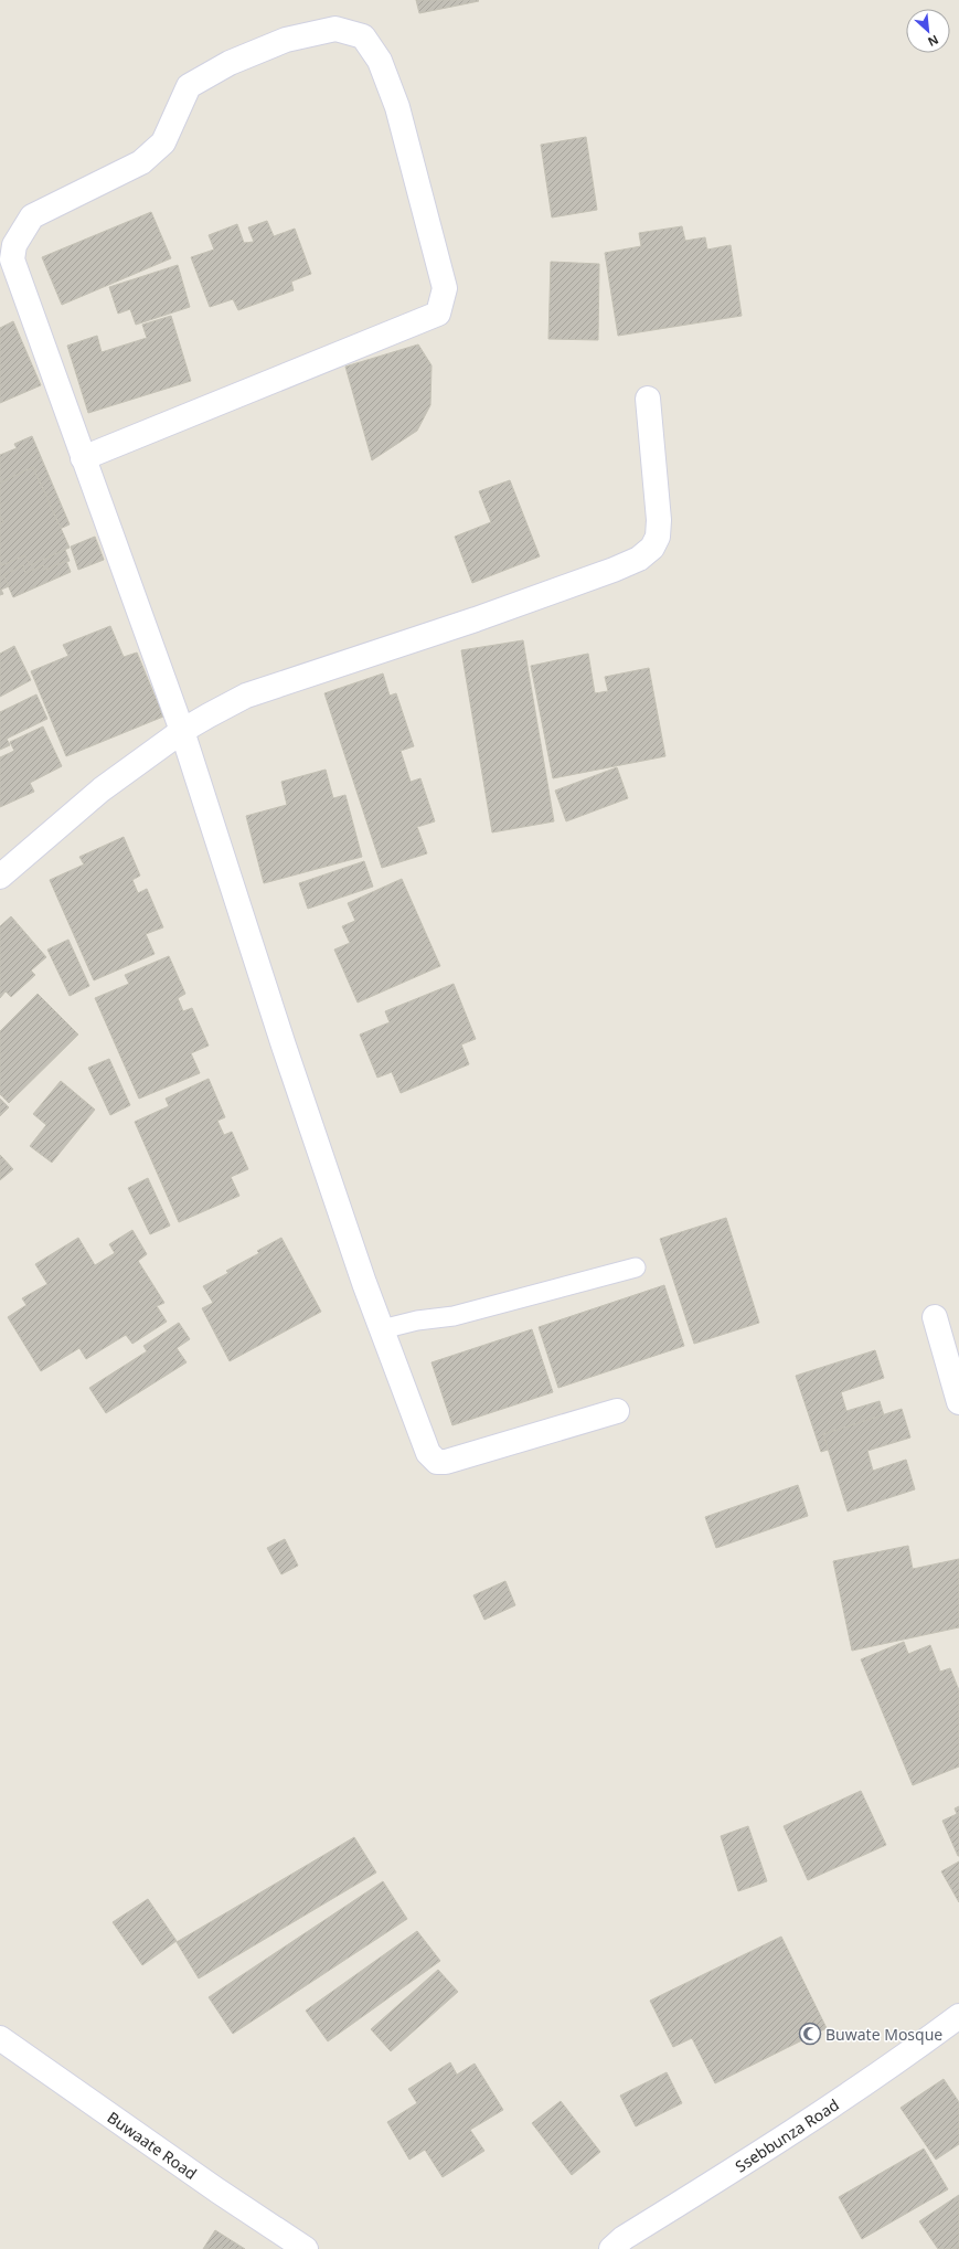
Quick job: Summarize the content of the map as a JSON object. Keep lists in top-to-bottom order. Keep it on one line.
{"streets":{"street":["Ssebbunza Road","Buwaate Road"]},"places":{"mosque":["Buwate Mosque"]},"north":"bottom right"}
